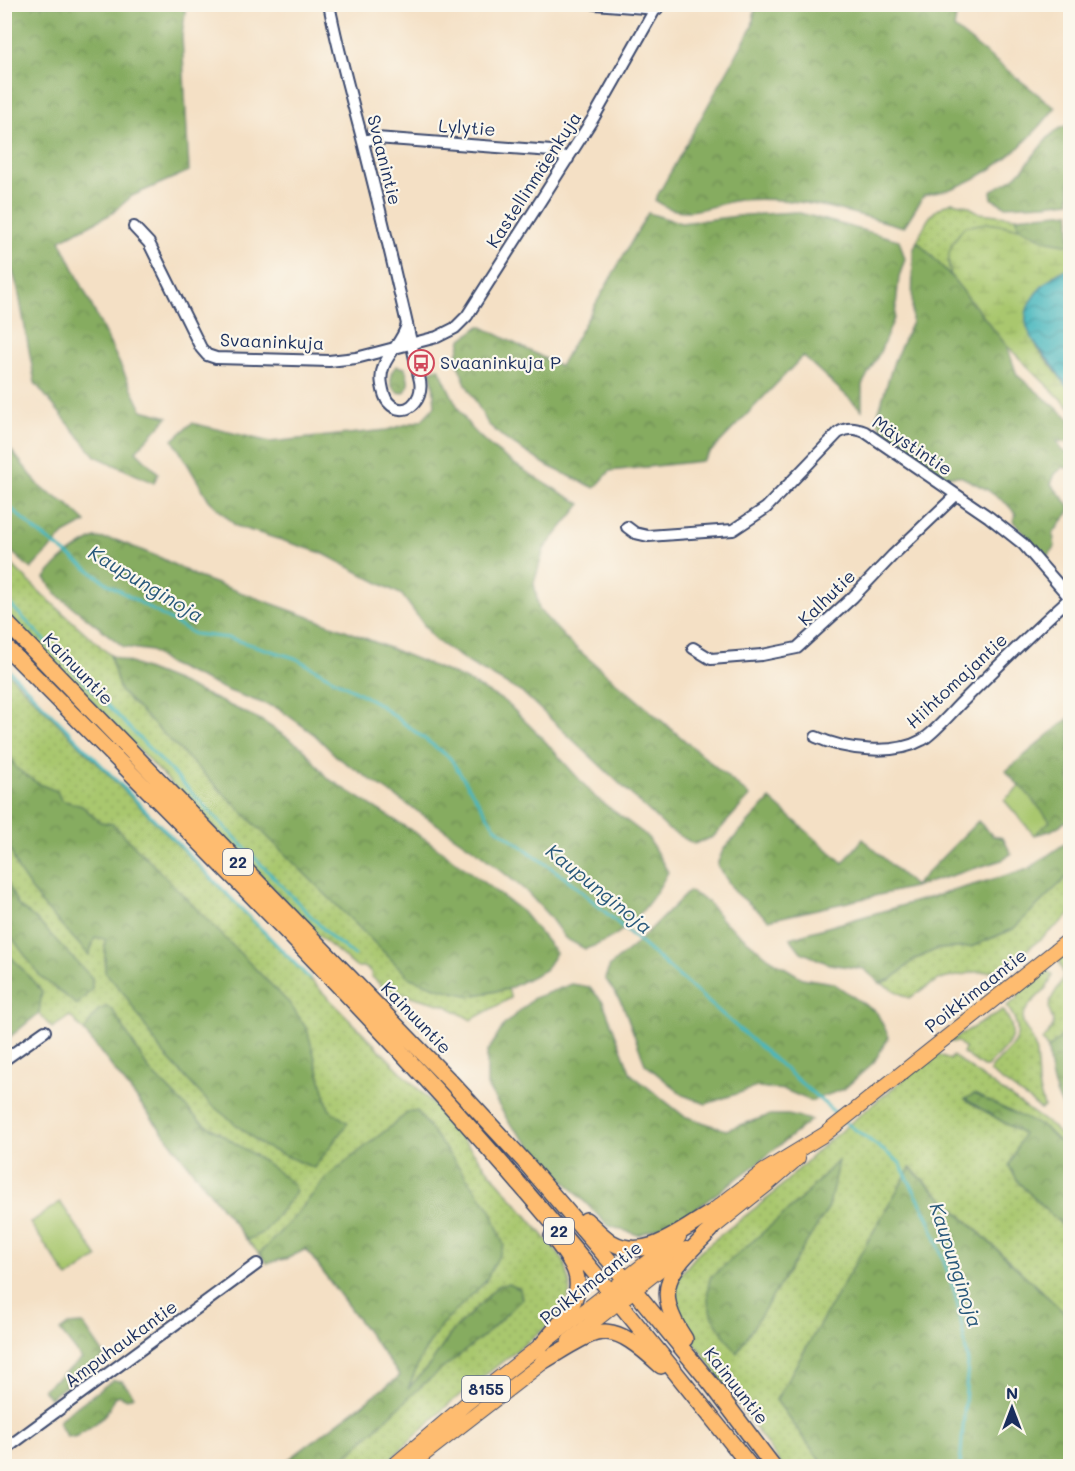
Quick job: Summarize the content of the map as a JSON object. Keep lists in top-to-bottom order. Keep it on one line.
{"streets":{"highway":["Kainuuntie","22"],"main road":["Poikkimaantie","8155"],"street":["Lylytie","Svaanintie","Kastellinmäenkuja","Svaaninkuja","Mäystintie","Kalhutie","Hiihtomajantie","Ampuhaukantie"]},"crossings":[["Lylytie","Svaanintie"],["Lylytie","Kastellinmäenkuja"],["Svaanintie","Kastellinmäenkuja"],["Svaanintie","Svaaninkuja"],["Kastellinmäenkuja","Svaaninkuja"],["Mäystintie","Kalhutie"],["Mäystintie","Hiihtomajantie"],["Kainuuntie","Poikkimaantie"]],"water":["Kaupunginoja"],"places":{"bus stop":["Svaaninkuja P"]},"north":"top"}
